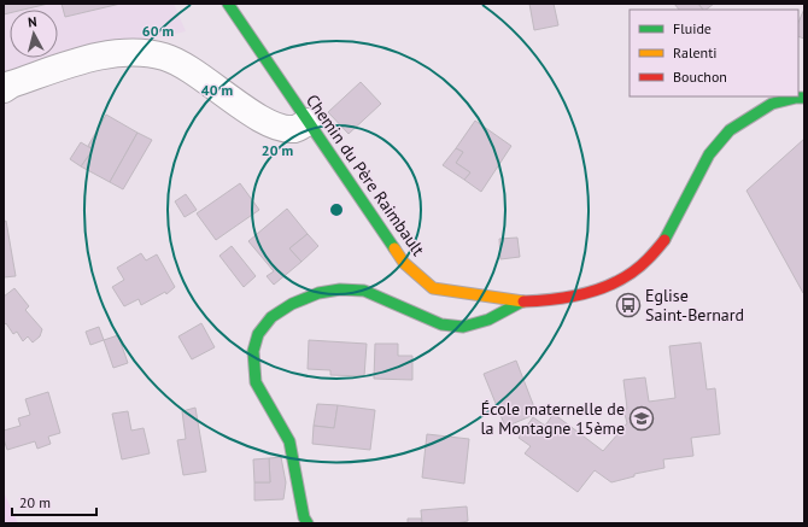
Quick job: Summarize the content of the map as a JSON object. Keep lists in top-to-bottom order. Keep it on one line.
{"streets":{"street":["Chemin du Père Raimbault"]},"places":{"bus stop":["Eglise Saint-Bernard"],"school or university":["École maternelle de la Montagne 15ème"]},"legend":["Fluide","Ralenti","Bouchon"],"scale_bar":"20 m","north":"top","rings":["60 m","40 m","20 m"]}
